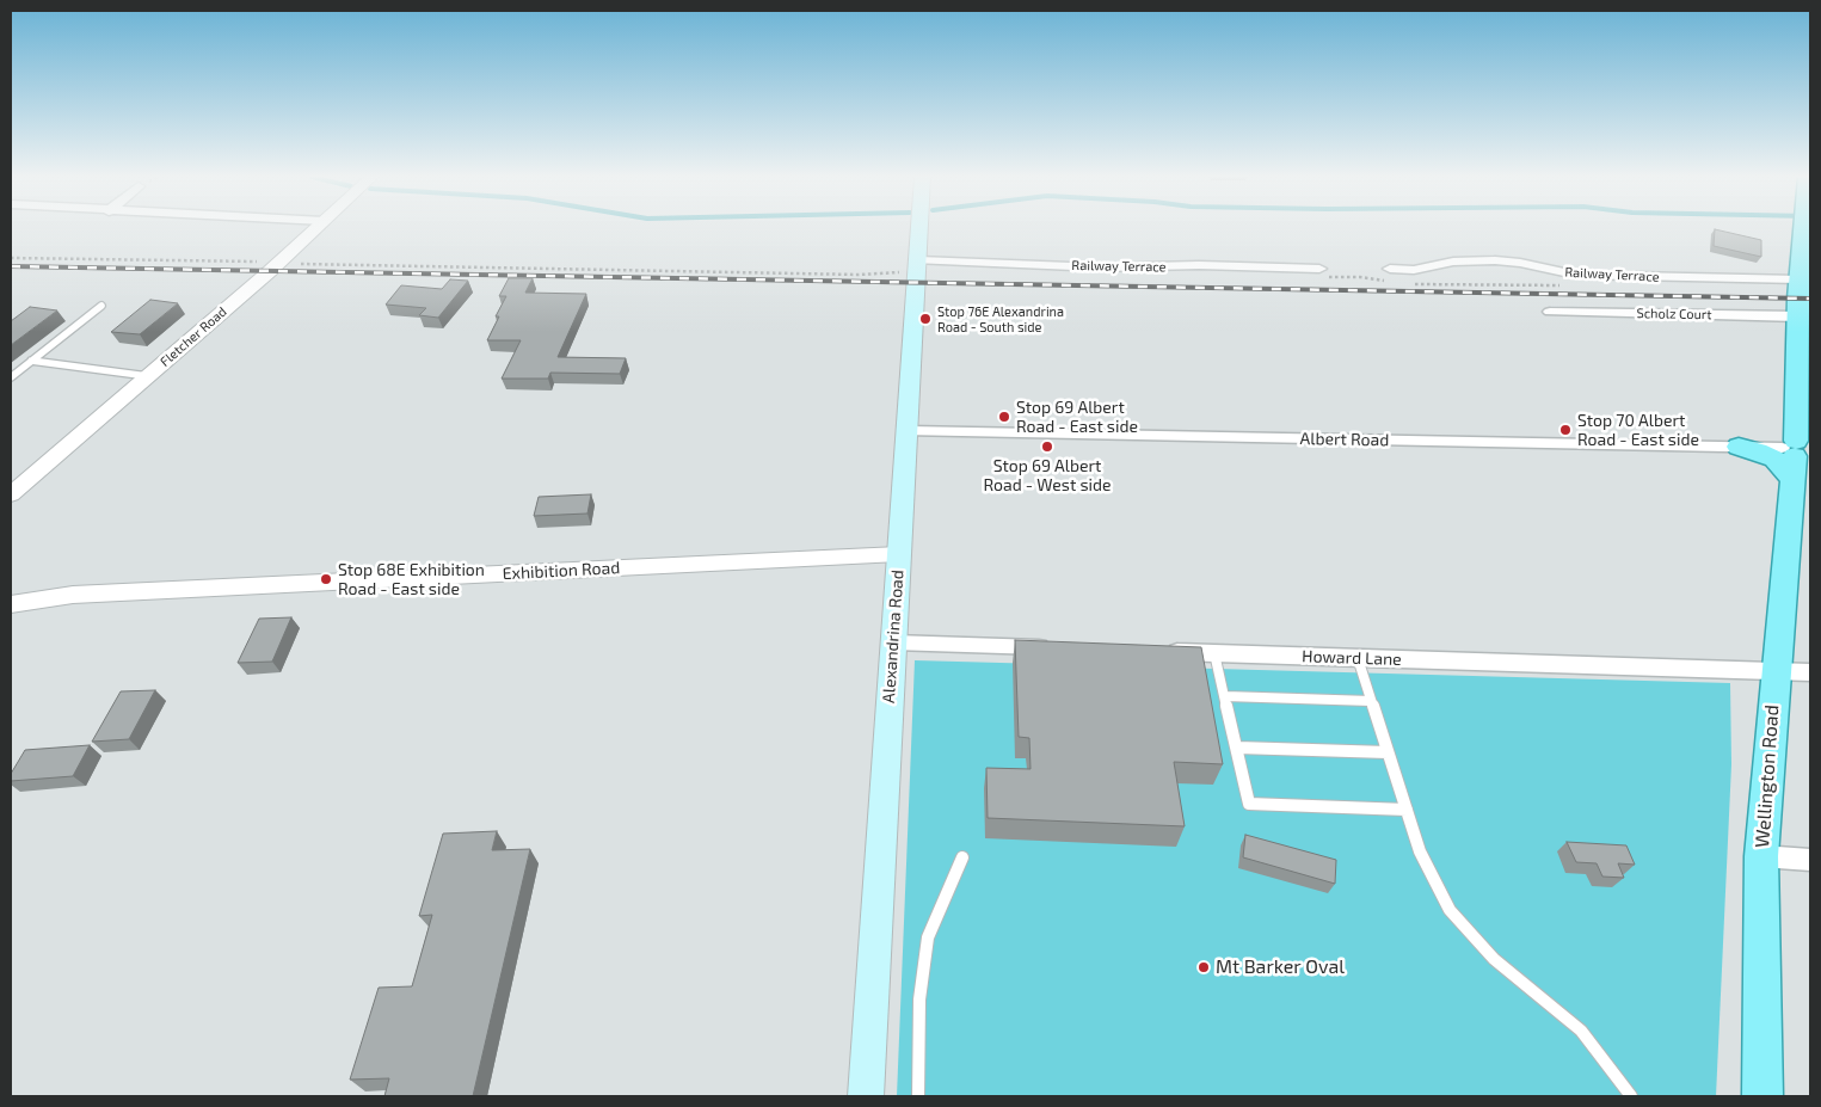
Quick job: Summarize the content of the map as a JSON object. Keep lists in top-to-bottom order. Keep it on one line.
{"streets":{"main road":["Alexandrina Road","Wellington Road"],"street":["Railway Terrace","Scholz Court","Fletcher Road","Albert Road","Exhibition Road","Howard Lane"]},"crossings":[["Railway Terrace","Alexandrina Road"],["Railway Terrace","Wellington Road"],["Scholz Court","Wellington Road"],["Albert Road","Alexandrina Road"],["Albert Road","Wellington Road"],["Exhibition Road","Alexandrina Road"],["Howard Lane","Wellington Road"]],"places":["Stop 76E Alexandrina Road - South side","Stop 69 Albert Road - East side","Stop 70 Albert Road - East side","Stop 69 Albert Road - West side","Stop 68E Exhibition Road - East side","Mt Barker Oval"]}
